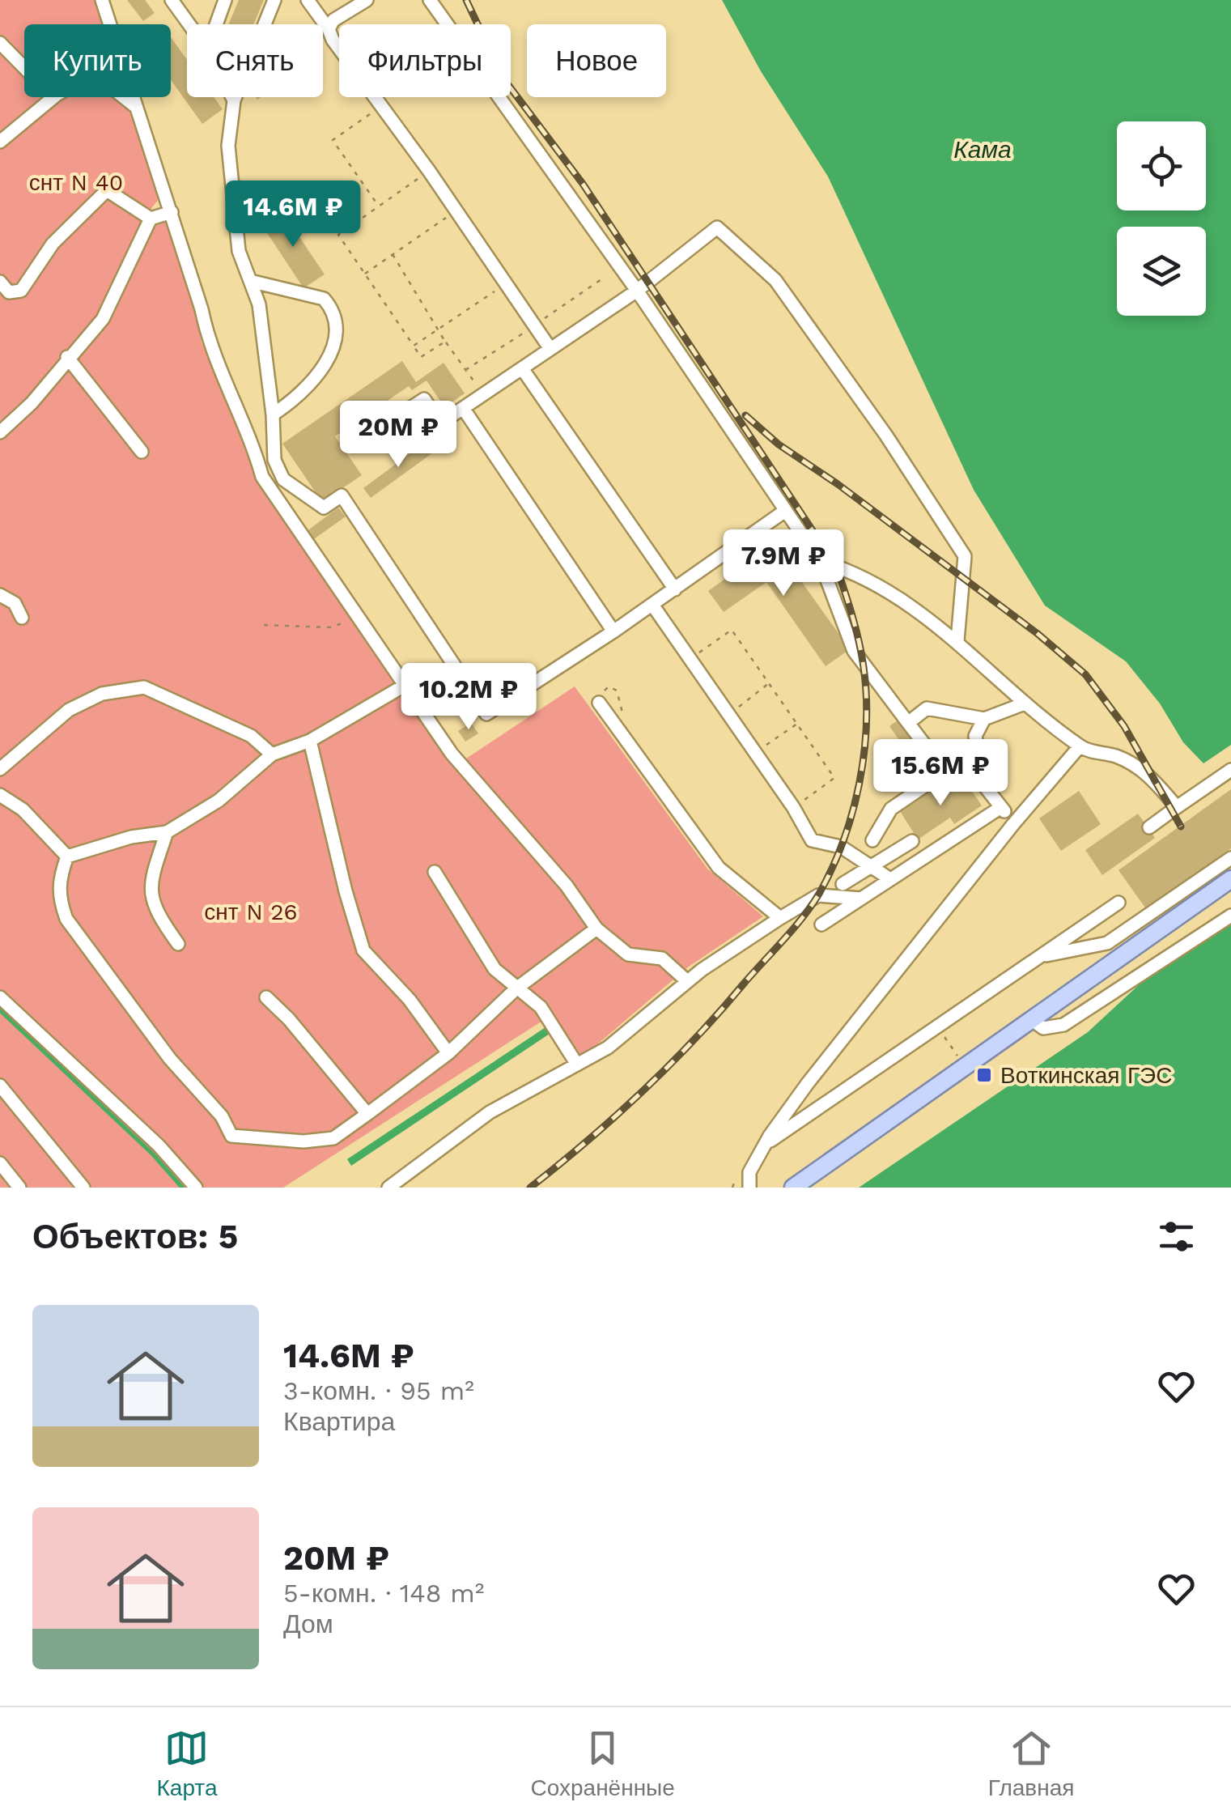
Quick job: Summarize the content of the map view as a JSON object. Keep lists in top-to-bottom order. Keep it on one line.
{"water":["Кама"],"parks":["снт N 40","снт N 26"],"places":{"transit":["Воткинская ГЭС"]},"page":{"chip":["Купить","Снять","Фильтры","Новое"],"price":["14.6M ₽","20M ₽","7.9M ₽","10.2M ₽","15.6M ₽"],"heading":"Объектов: 5","list":[{"name":"14.6M ₽","note":"3-комн. · 95 m² · Квартира"},{"name":"20M ₽","note":"5-комн. · 148 m² · Дом"}],"tabs":["Карта","Сохранённые","Главная"]}}
